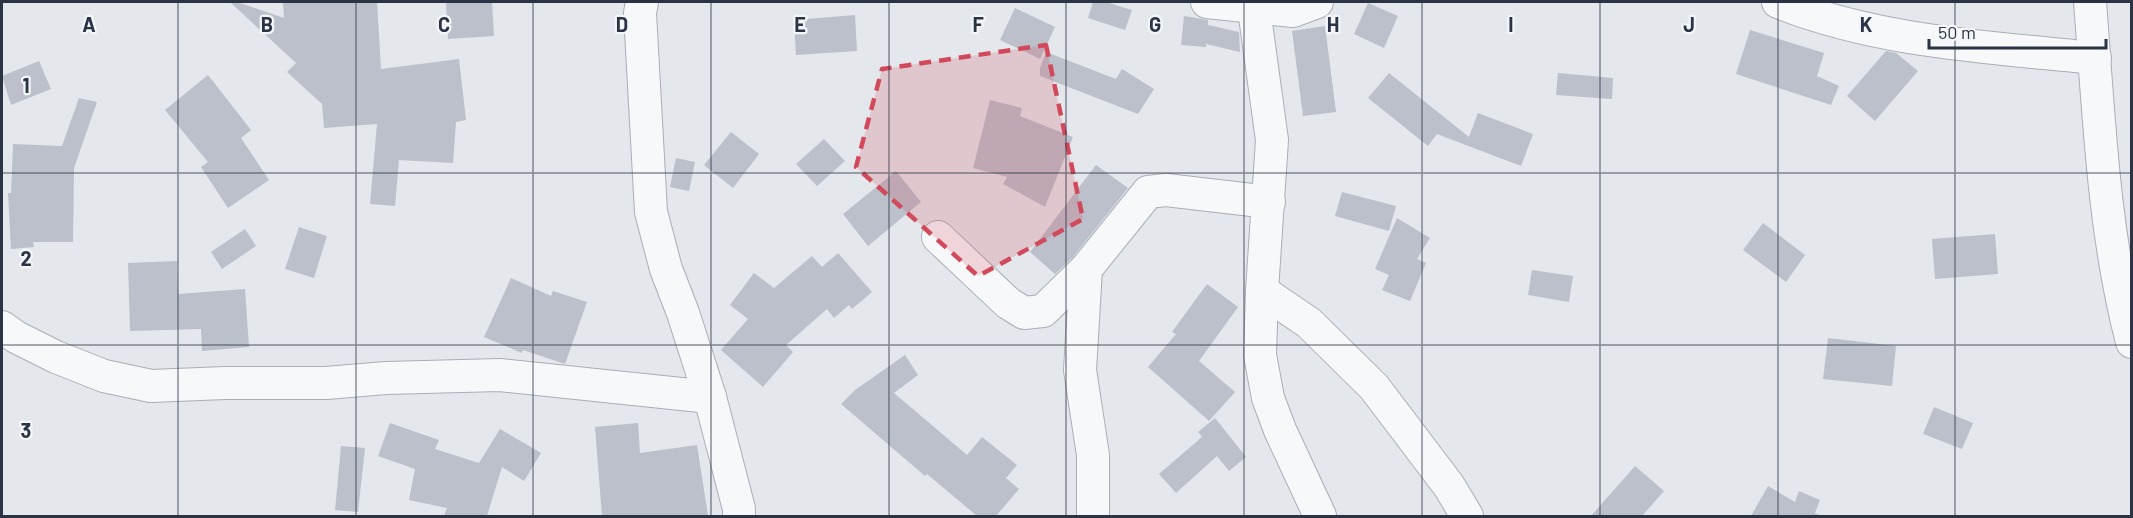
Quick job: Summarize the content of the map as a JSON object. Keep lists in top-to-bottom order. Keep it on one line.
{"scale_bar":"50 m","grid":{"columns":["A","B","C","D","E","F","G","H","I","J","K"],"rows":["1","2","3"]}}
